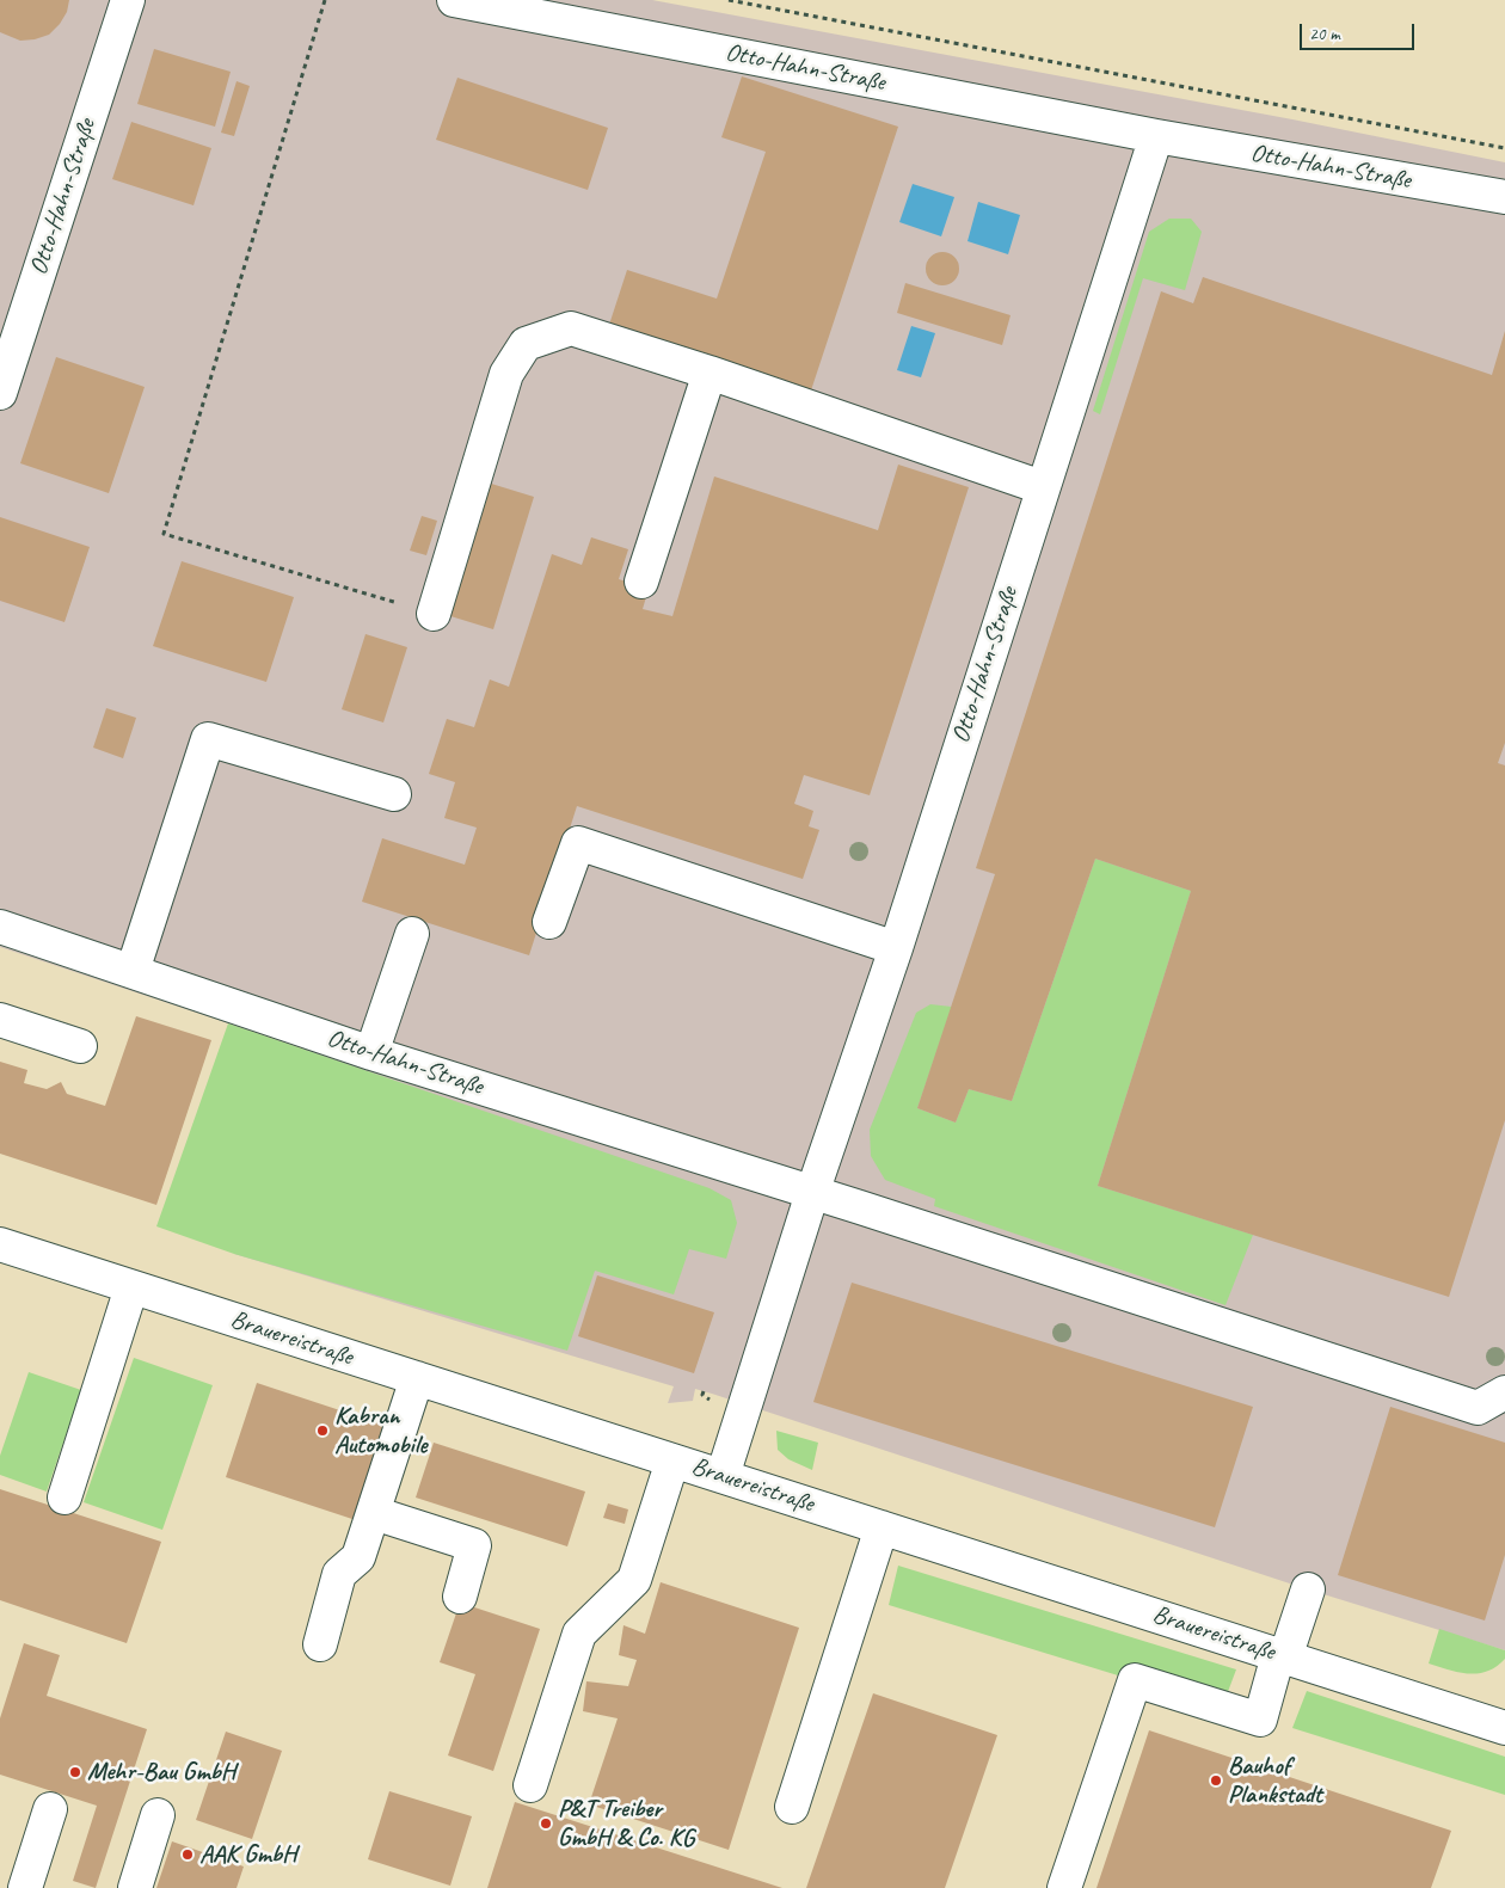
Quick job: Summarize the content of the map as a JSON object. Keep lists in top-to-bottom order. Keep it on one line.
{"streets":{"street":["Otto-Hahn-Straße","Brauereistraße"]},"crossings":[["Otto-Hahn-Straße","Brauereistraße"]],"places":["Kabran Automobile","Mehr-Bau GmbH","Bauhof Plankstadt","P&T Treiber GmbH & Co. KG","AAK GmbH"],"scale_bar":"20 m"}
